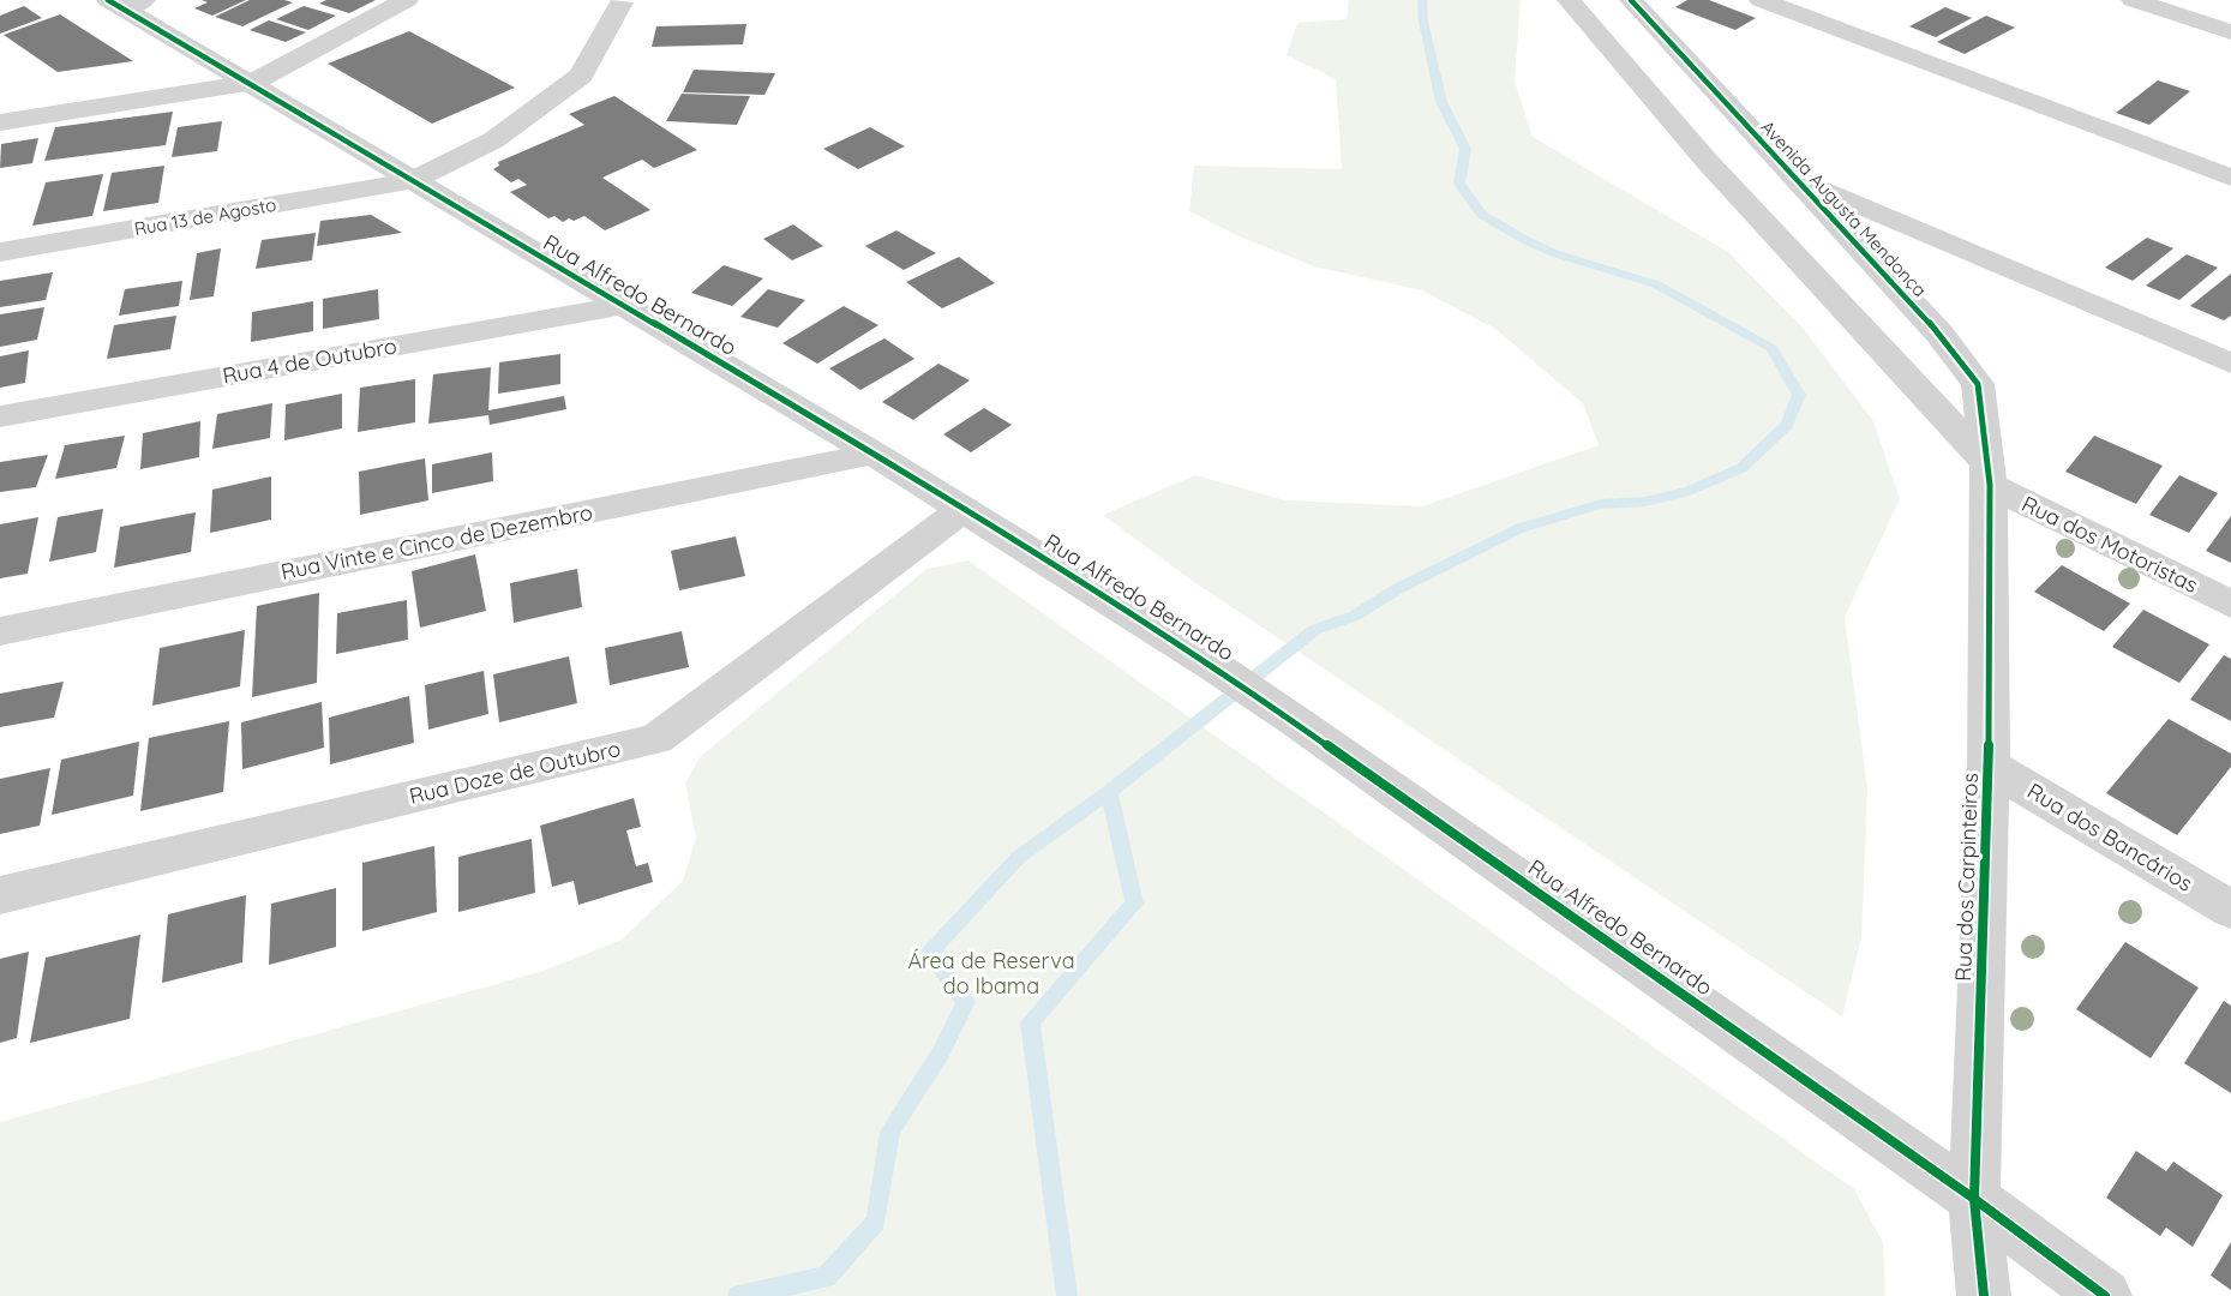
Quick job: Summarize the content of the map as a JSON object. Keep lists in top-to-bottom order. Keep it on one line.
{"streets":{"street":["Avenida Augusta Mendonça","Rua 13 de Agosto","Rua Alfredo Bernardo","Rua 4 de Outubro","Rua Vinte e Cinco de Dezembro","Rua dos Motoristas","Rua Doze de Outubro","Rua dos Bancários","Rua dos Carpinteiros"]},"crossings":[["Avenida Augusta Mendonça","Rua dos Motoristas"],["Avenida Augusta Mendonça","Rua dos Carpinteiros"],["Rua 13 de Agosto","Rua Alfredo Bernardo"],["Rua Alfredo Bernardo","Rua 4 de Outubro"],["Rua Alfredo Bernardo","Rua Vinte e Cinco de Dezembro"],["Rua Alfredo Bernardo","Rua Doze de Outubro"],["Rua Alfredo Bernardo","Rua dos Carpinteiros"],["Rua dos Motoristas","Rua dos Carpinteiros"],["Rua dos Bancários","Rua dos Carpinteiros"]],"parks":["Área de Reserva do Ibama"]}
